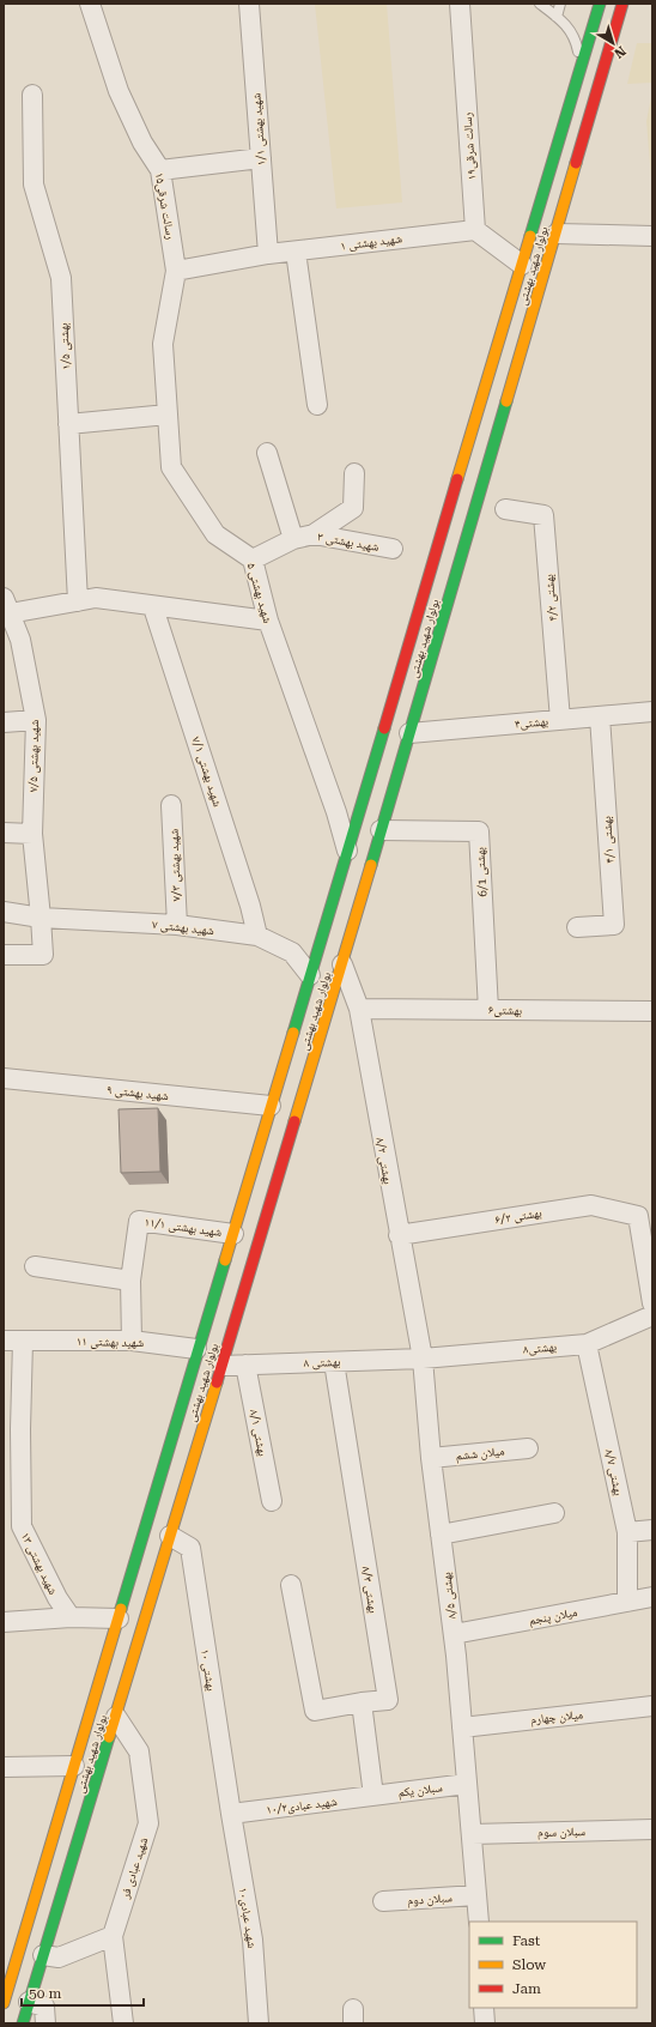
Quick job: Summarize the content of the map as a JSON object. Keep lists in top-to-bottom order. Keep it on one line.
{"streets":{"main road":["بولوار شهید بهشتی"],"street":["شهید بهشتی ۱/۱","رسالت شرقی۱۹","رسالت شرقی۱۵","شهید بهشتی ۱","بهشتی ۱/۵","شهید بهشتی ۳","شهید بهشتی ۵","بهشتی ۴/۲","بهشتی۴","شهید بهشتی ۷/۵","شهید بهشتی ۷/۱","بهشتی ۴/۱","شهید بهشتی ۷/۳","بهشتی 6/1","شهید بهشتی ۷","بهشتی۶","شهید بهشتی ۹","بهشتی ۸/۲","بهشتی ۶/۲","شهید بهشتی ۱۱/۱","شهید بهشتی ۱۱","بهشتی۸","۸ بهشتی","بهشتی ۸/۱","میلان ششم","بهشتی ۸/۷","شهید بهشتی ۱۳","بهشتی ۸/۳","بهشتی ۸/۵","میلان پنجم","بهشتی ۱۰","میلان چهارم","سبلان یکم","شهید عبادی۱۰/۲","سبلان سوم","شهید عبادی فر","سبلان دوم","شهید عبادی۱۰"]},"crossings":[["شهید بهشتی ۱/۱","شهید بهشتی ۱"],["رسالت شرقی۱۹","شهید بهشتی ۱"],["رسالت شرقی۱۵","شهید بهشتی ۵"],["بولوار شهید بهشتی","شهید بهشتی ۵"],["بولوار شهید بهشتی","بهشتی۴"],["بولوار شهید بهشتی","بهشتی 6/1"],["بولوار شهید بهشتی","شهید بهشتی ۷"],["بولوار شهید بهشتی","شهید بهشتی ۹"],["بولوار شهید بهشتی","بهشتی ۸/۲"],["بولوار شهید بهشتی","شهید بهشتی ۱۱/۱"],["بولوار شهید بهشتی","شهید بهشتی ۱۱"],["بولوار شهید بهشتی","۸ بهشتی"],["بولوار شهید بهشتی","بهشتی ۱۰"],["بولوار شهید بهشتی","شهید عبادی فر"],["شهید بهشتی ۳","شهید بهشتی ۵"],["بهشتی ۴/۲","بهشتی۴"],["بهشتی۴","بهشتی ۴/۱"],["شهید بهشتی ۷/۵","شهید بهشتی ۷"],["شهید بهشتی ۷/۱","شهید بهشتی ۷"],["شهید بهشتی ۷/۳","شهید بهشتی ۷"],["بهشتی 6/1","بهشتی۶"],["بهشتی۶","بهشتی ۸/۲"],["بهشتی ۸/۲","بهشتی ۶/۲"],["بهشتی ۸/۲","بهشتی۸"],["بهشتی ۸/۲","۸ بهشتی"],["بهشتی ۸/۲","بهشتی ۸/۵"],["شهید بهشتی ۱۱/۱","شهید بهشتی ۱۱"],["شهید بهشتی ۱۱","شهید بهشتی ۱۳"],["بهشتی۸","۸ بهشتی"],["بهشتی۸","بهشتی ۸/۷"],["بهشتی۸","بهشتی ۸/۵"],["۸ بهشتی","بهشتی ۸/۱"],["۸ بهشتی","بهشتی ۸/۳"],["۸ بهشتی","بهشتی ۸/۵"],["میلان ششم","بهشتی ۸/۵"],["بهشتی ۸/۷","میلان پنجم"],["بهشتی ۸/۵","میلان پنجم"],["بهشتی ۸/۵","میلان چهارم"],["بهشتی ۸/۵","سبلان یکم"],["بهشتی ۸/۵","سبلان سوم"],["بهشتی ۸/۵","سبلان دوم"],["بهشتی ۱۰","شهید عبادی۱۰/۲"],["بهشتی ۱۰","شهید عبادی۱۰"],["سبلان یکم","شهید عبادی۱۰/۲"],["شهید عبادی۱۰/۲","شهید عبادی۱۰"]],"legend":["Fast","Slow","Jam"],"scale_bar":"50 m","north":"bottom right"}
